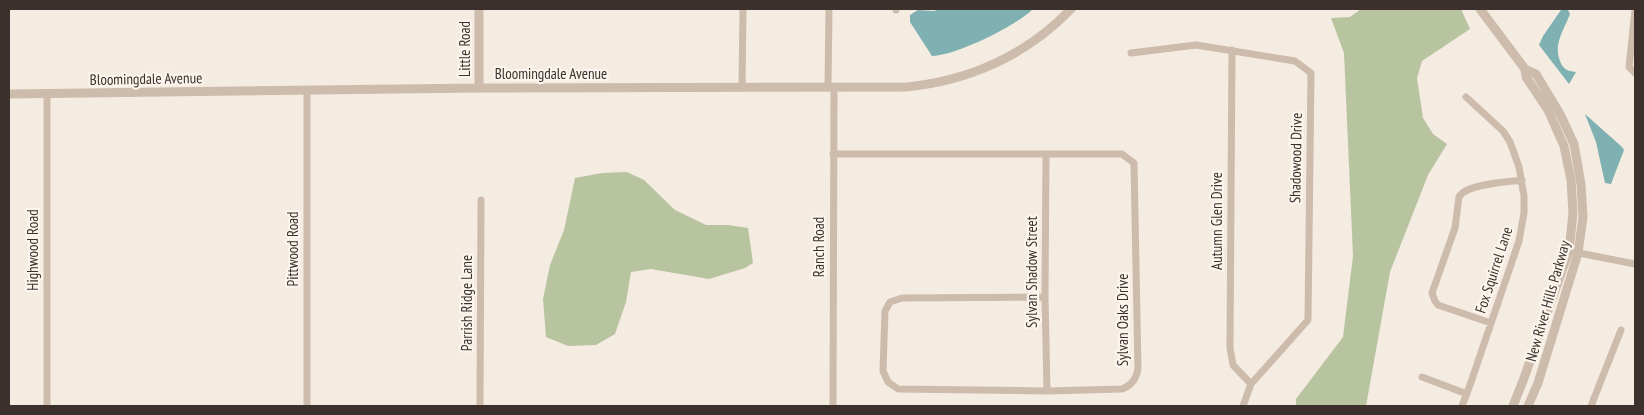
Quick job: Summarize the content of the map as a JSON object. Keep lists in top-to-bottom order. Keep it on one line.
{"streets":{"street":["Little Road","Bloomingdale Avenue","Shadowood Drive","Autumn Glen Drive","Ranch Road","Pittwood Road","Highwood Road","Fox Squirrel Lane","Sylvan Shadow Street","New River Hills Parkway","Parrish Ridge Lane","Sylvan Oaks Drive"]},"crossings":[["Little Road","Bloomingdale Avenue"],["Bloomingdale Avenue","Ranch Road"],["Bloomingdale Avenue","Pittwood Road"],["Bloomingdale Avenue","Highwood Road"],["Shadowood Drive","Autumn Glen Drive"],["Ranch Road","Sylvan Oaks Drive"],["Sylvan Shadow Street","Sylvan Oaks Drive"]]}
